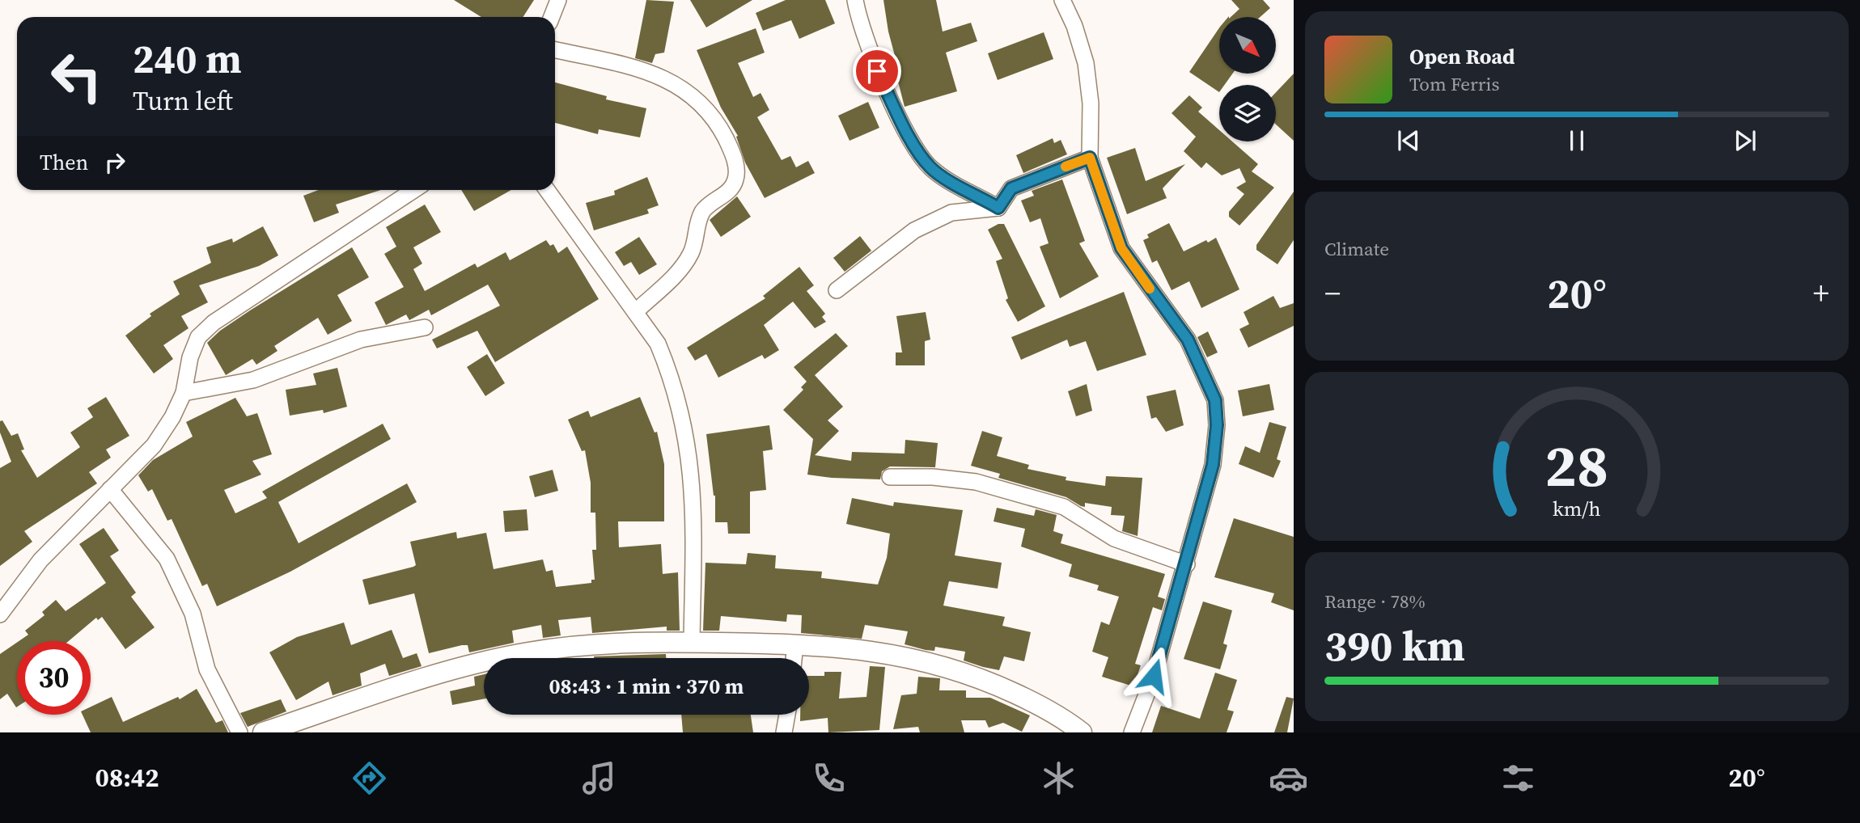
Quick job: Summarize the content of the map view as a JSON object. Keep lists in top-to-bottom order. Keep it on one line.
{"north":"bottom right","page":{"turn":["240 m","Turn left"],"song":["Open Road","Tom Ferris"],"then":"Then","tile":["Climate",["Range · 78%","390 km"]],"heat":["−","20°","+"],"limit":"30","trip":"08:43 · 1 min · 370 m","tabs":["08:42","20°"],"gauge":["28","km/h"]}}
